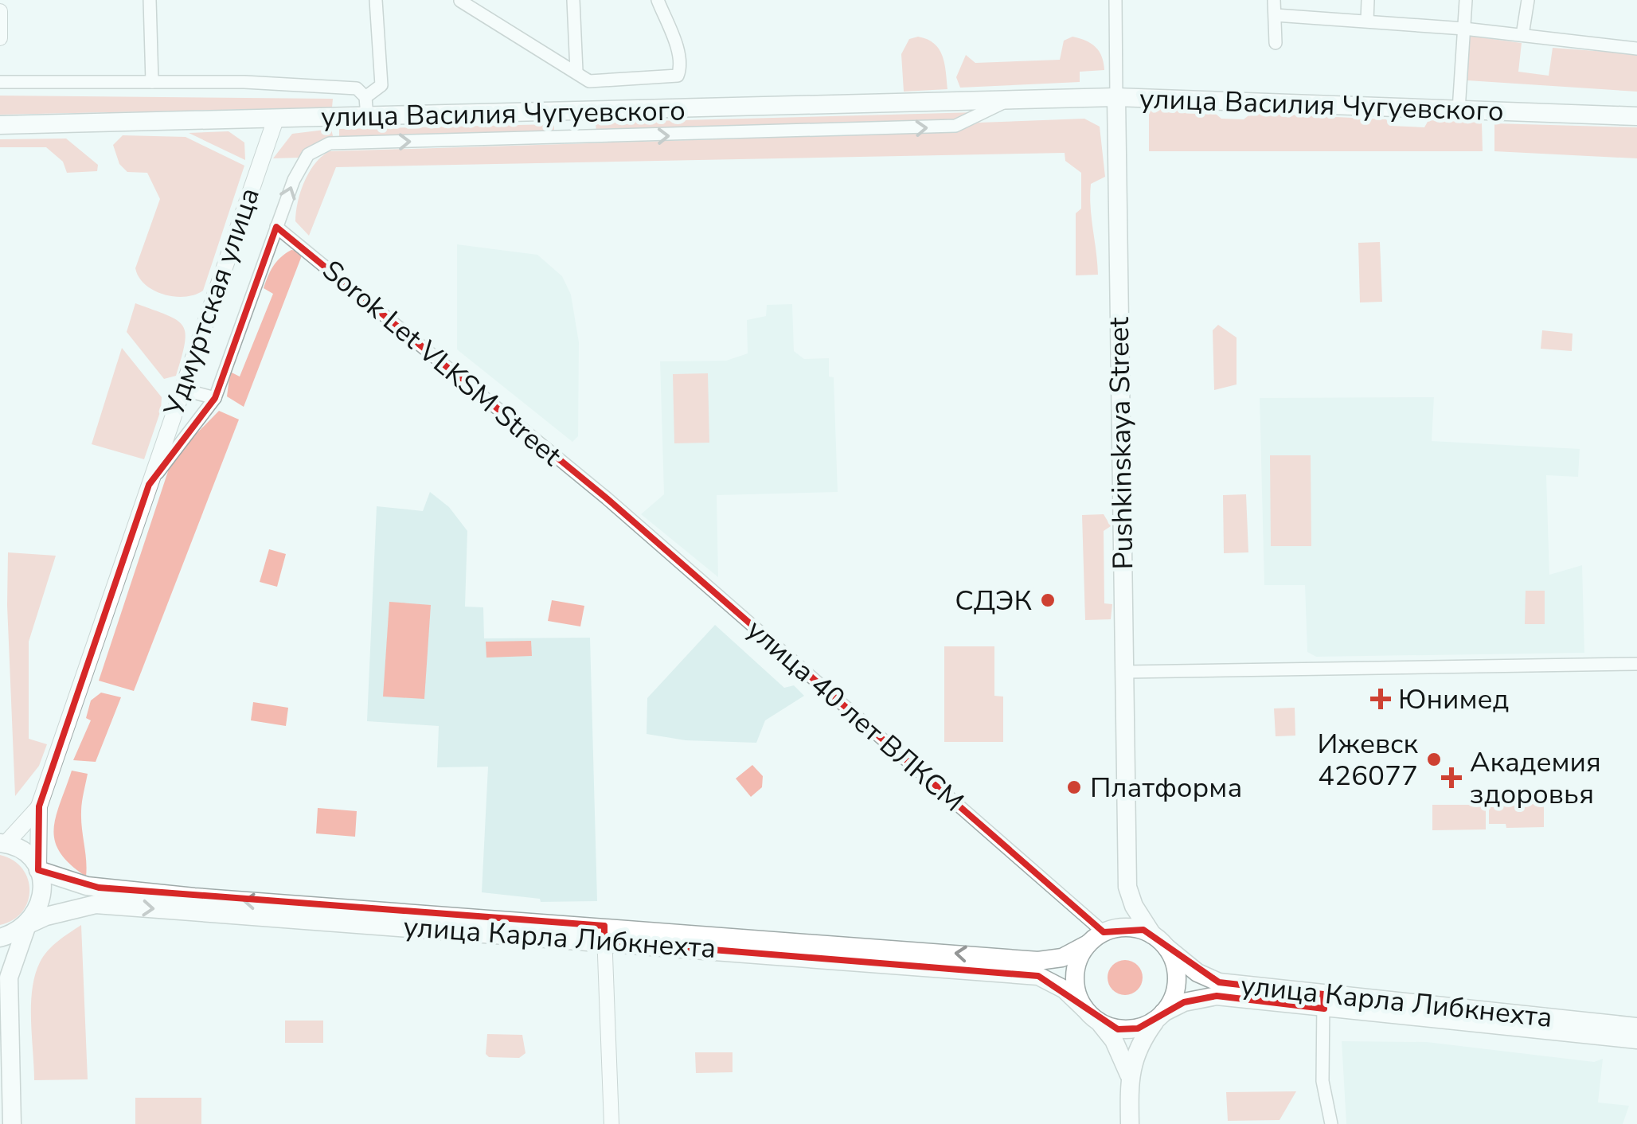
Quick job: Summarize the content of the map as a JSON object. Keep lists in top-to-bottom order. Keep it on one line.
{"streets":{"main road":["улица Василия Чугуевского","Удмуртская улица","Pushkinskaya Street","улица Карла Либкнехта"],"street":["улица 40 лет ВЛКСМ"]},"crossings":[["улица Василия Чугуевского","Удмуртская улица"],["улица Василия Чугуевского","Pushkinskaya Street"],["Удмуртская улица","улица 40 лет ВЛКСМ"],["Удмуртская улица","улица Карла Либкнехта"],["Pushkinskaya Street","улица 40 лет ВЛКСМ"],["Pushkinskaya Street","улица Карла Либкнехта"],["улица 40 лет ВЛКСМ","улица Карла Либкнехта"]],"places":{"other":["СДЭК","Ижевск 426077","Платформа"],"health":["Юнимед","Академия здоровья"]}}
